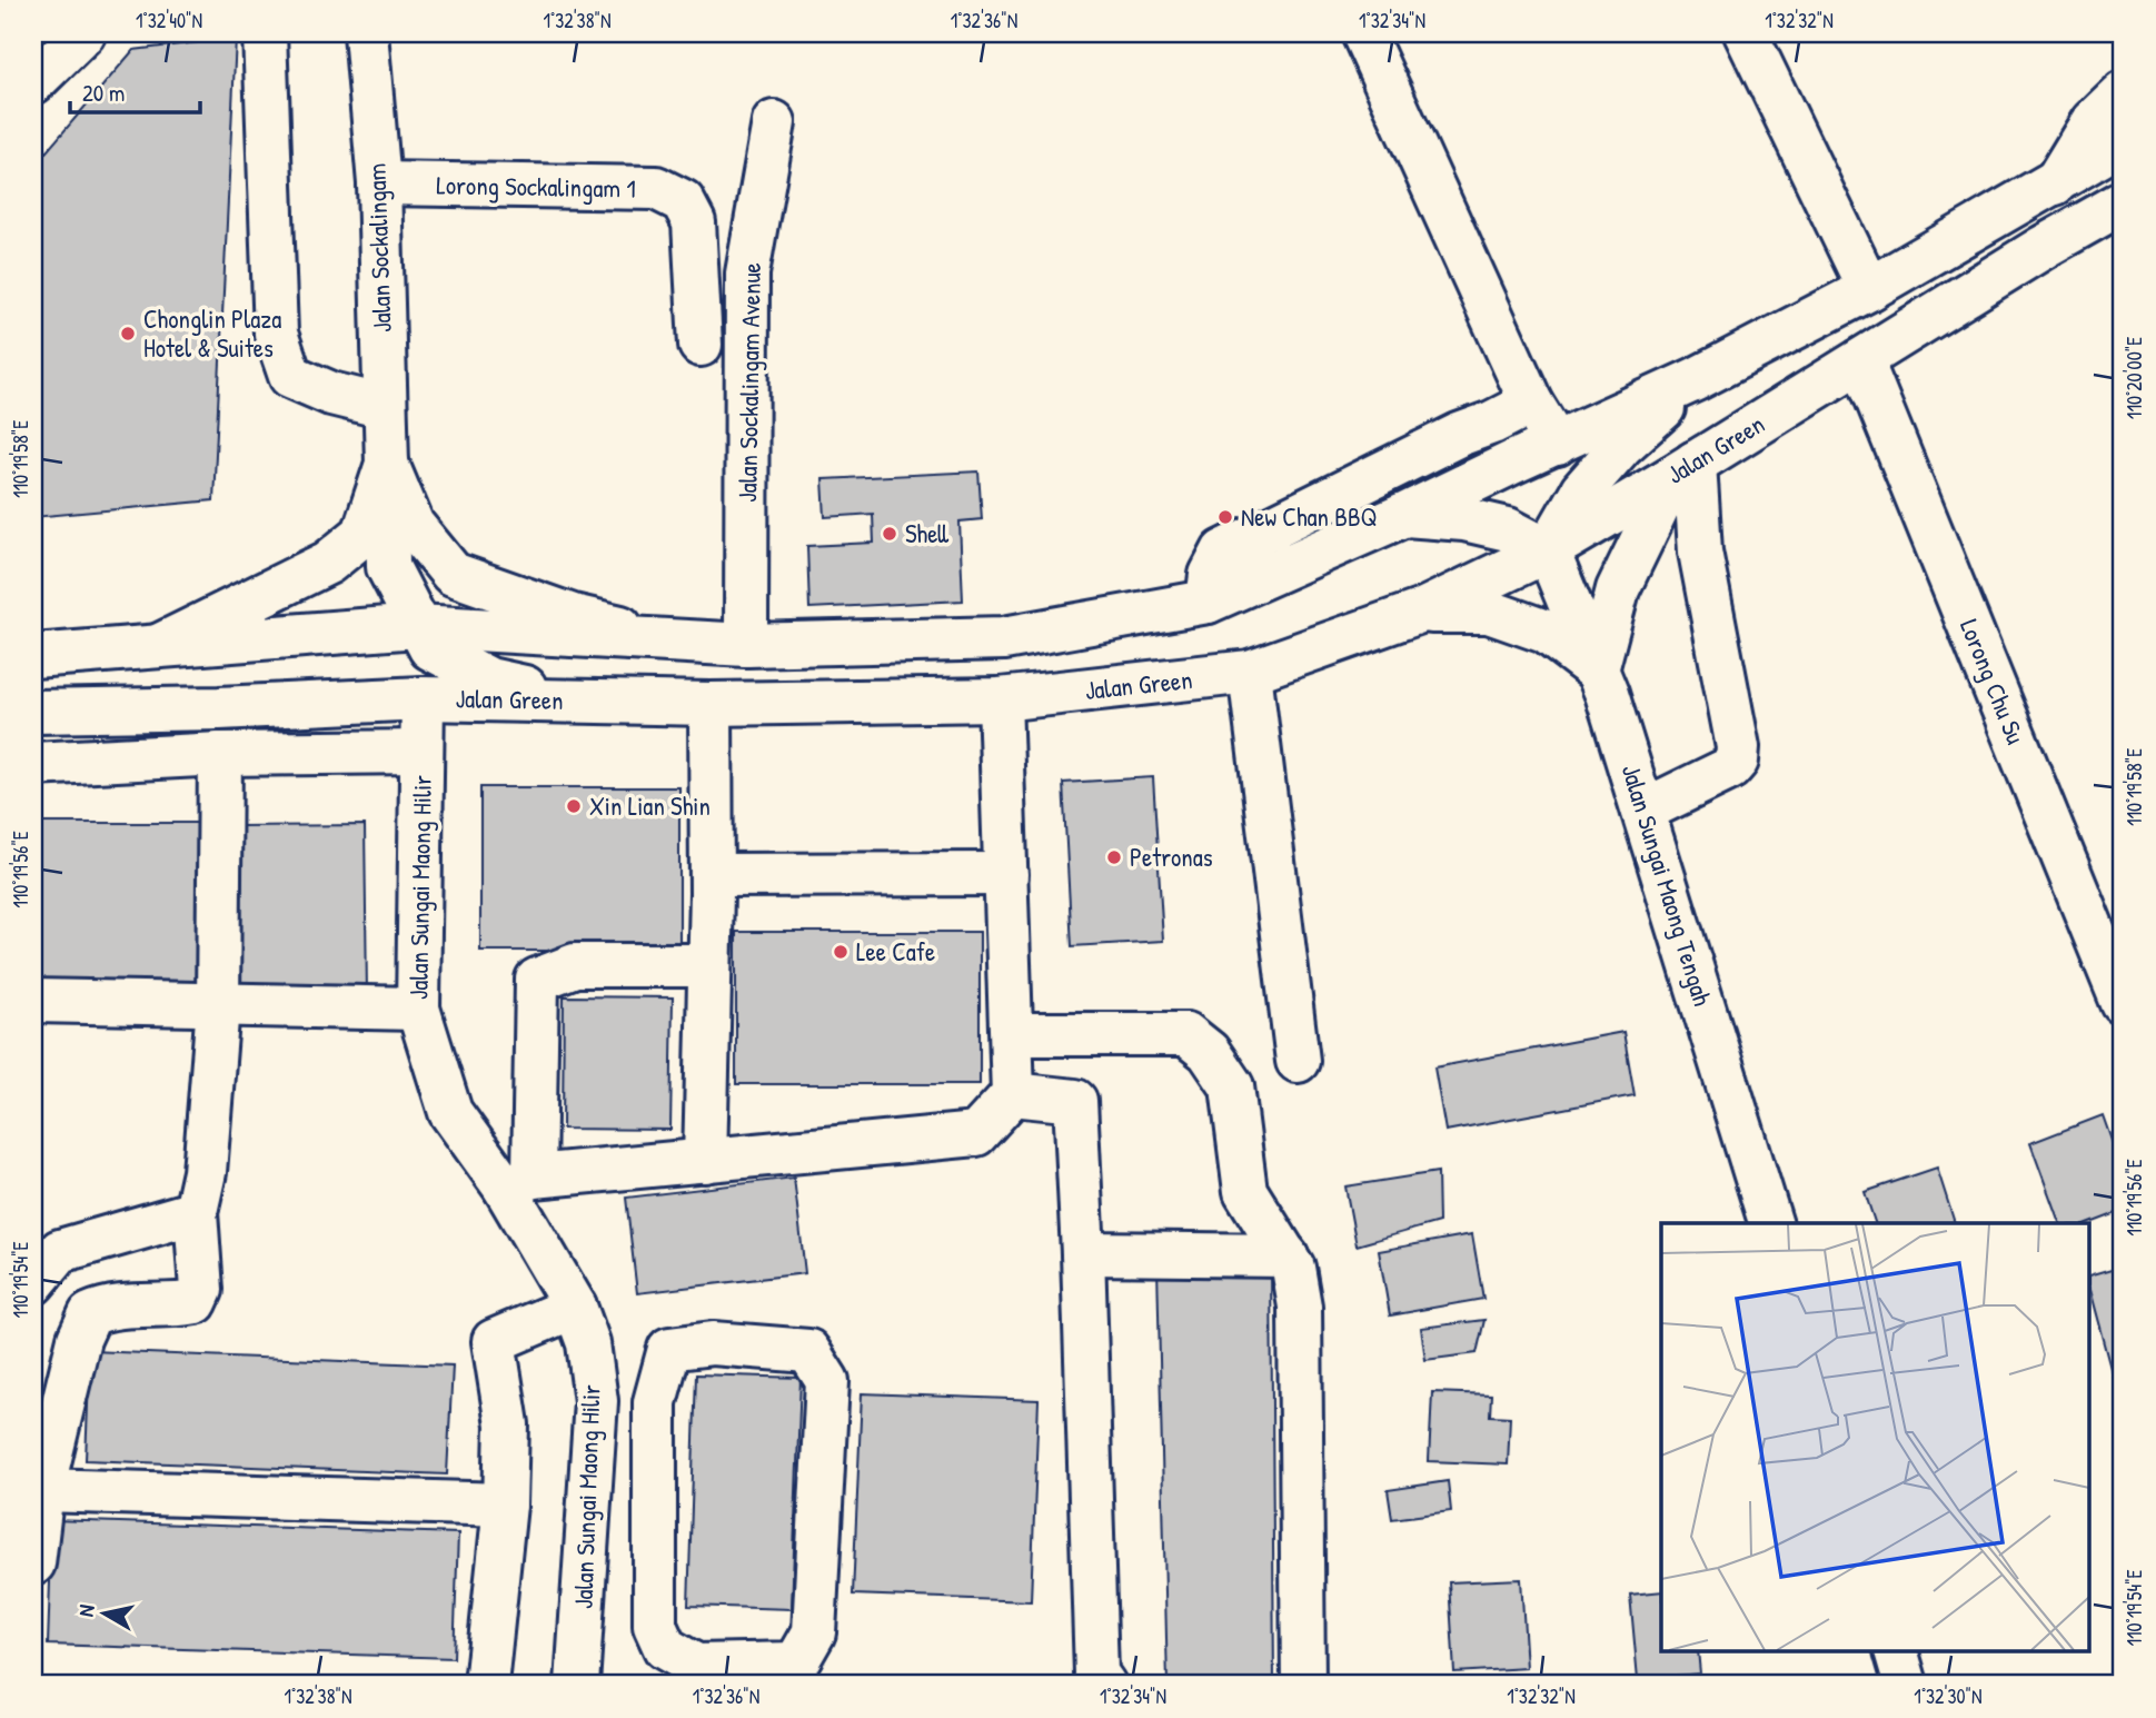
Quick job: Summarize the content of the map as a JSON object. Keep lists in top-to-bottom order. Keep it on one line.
{"streets":{"street":["Lorong Sockalingam 1","Jalan Sockalingam","Jalan Sockalingam Avenue","Jalan Green","Lorong Chu Su","Jalan Sungai Maong Tengah","Jalan Sungai Maong Hilir"]},"crossings":[["Lorong Sockalingam 1","Jalan Sockalingam"],["Jalan Green","Lorong Chu Su"],["Jalan Green","Jalan Sungai Maong Tengah"],["Jalan Green","Jalan Sungai Maong Hilir"]],"places":["Chonglin Plaza Hotel & Suites","New Chan BBQ","Shell","Xin Lian Shin","Petronas","Lee Cafe"],"scale_bar":"20 m","north":"left","coordinates":["1°32'40\"N","1°32'38\"N","1°32'36\"N","1°32'34\"N","1°32'32\"N","110°20'00\"E","110°19'58\"E","110°19'56\"E","110°19'54\"E","1°32'30\"N"]}
